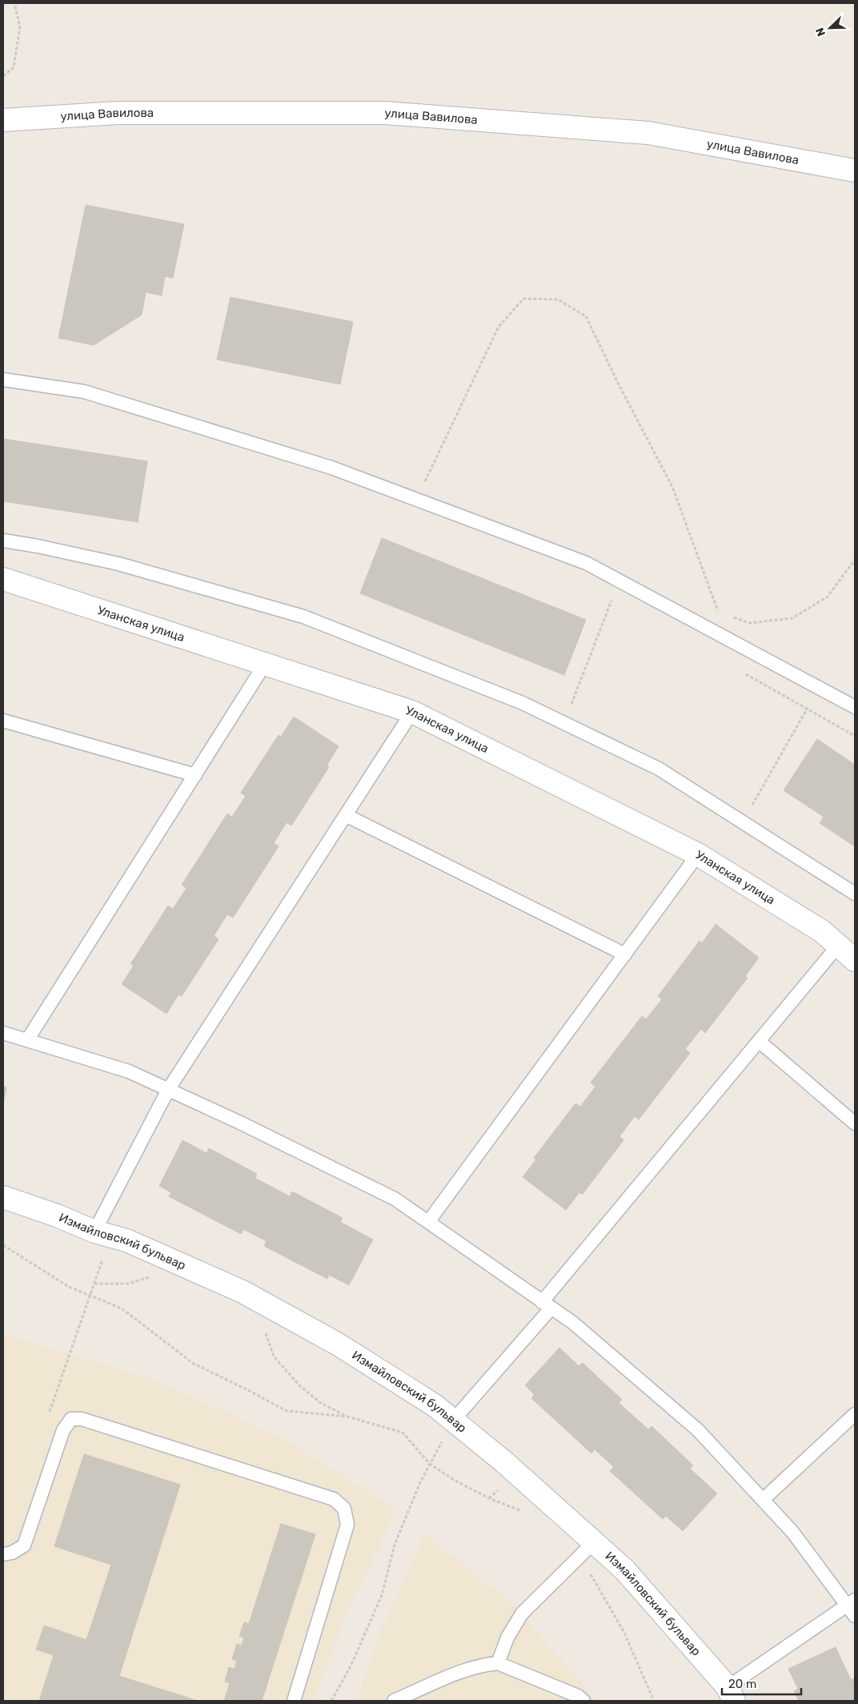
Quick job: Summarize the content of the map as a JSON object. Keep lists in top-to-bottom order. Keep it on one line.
{"streets":{"street":["улица Вавилова","Уланская улица","Измайловский бульвар"]},"scale_bar":"20 m","north":"bottom left"}
